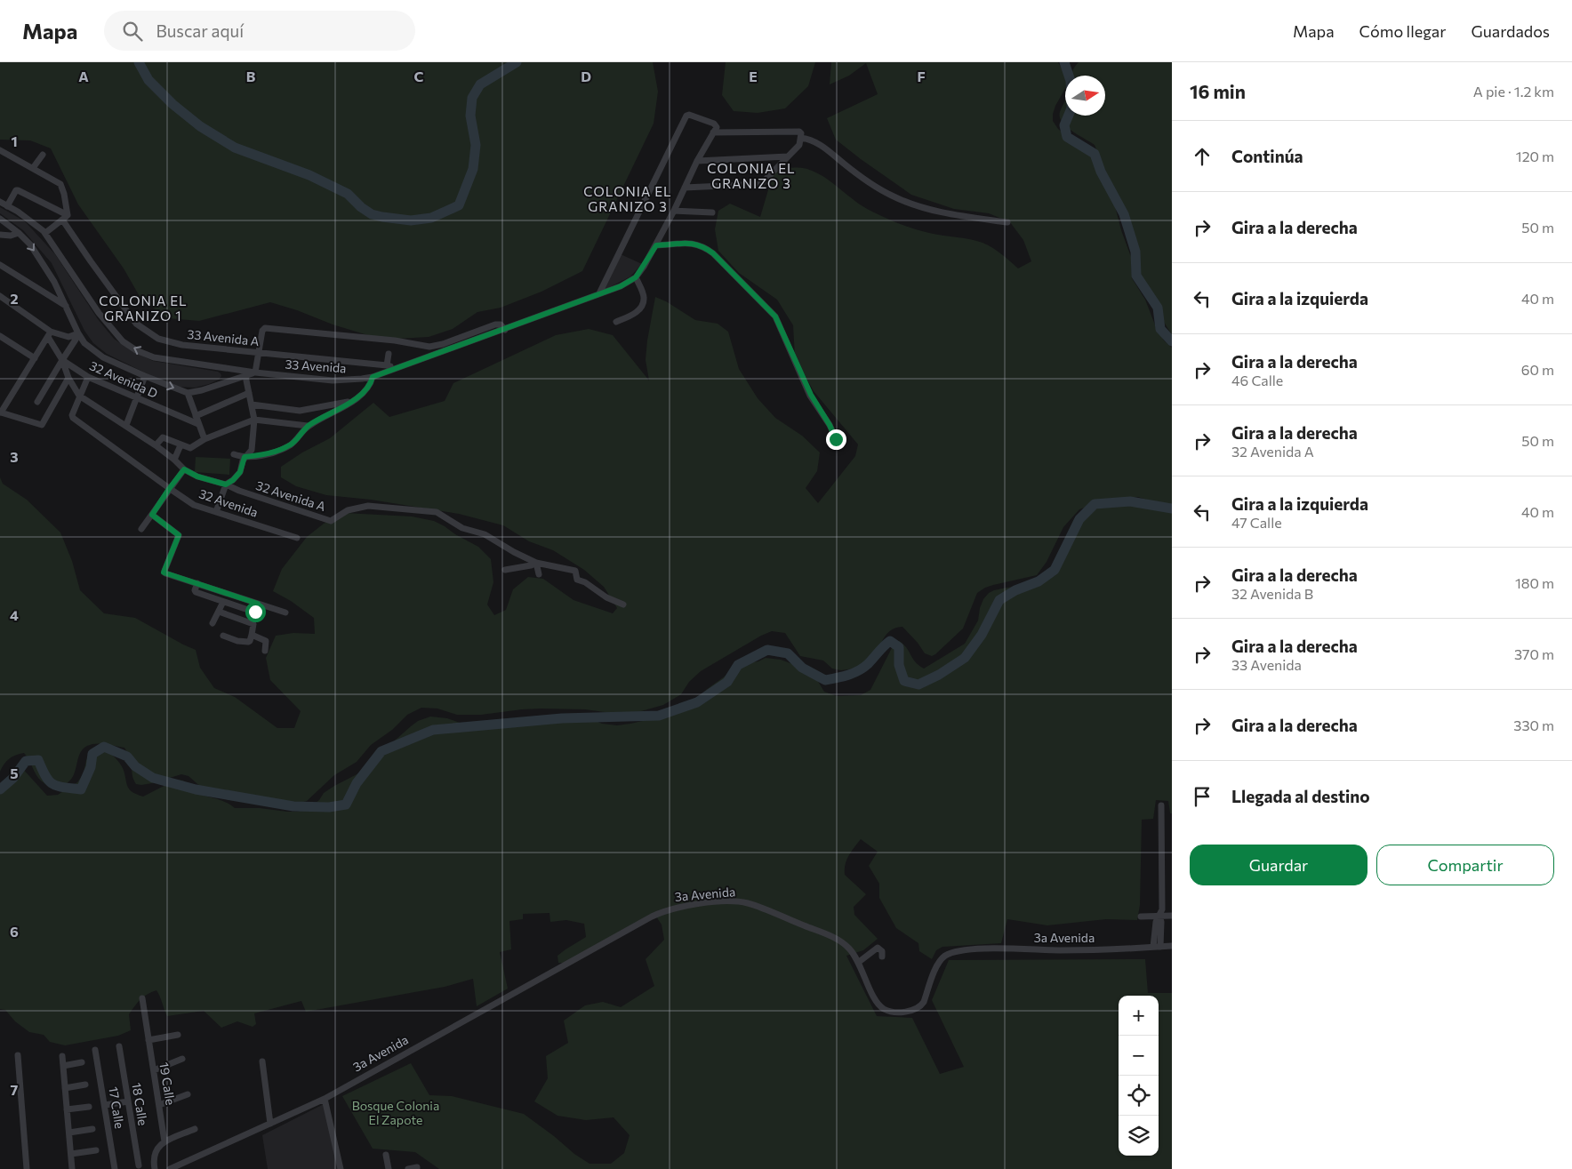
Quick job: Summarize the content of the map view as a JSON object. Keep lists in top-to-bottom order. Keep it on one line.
{"streets":{"street":["33 Avenida A","33 Avenida","32 Avenida D","32 Avenida A","32 Avenida","3a Avenida","19 Calle","18 Calle","17 Calle"]},"crossings":[["33 Avenida A","33 Avenida"],["32 Avenida A","32 Avenida"]],"districts":["COLONIA EL GRANIZO 3","COLONIA EL GRANIZO 3","COLONIA EL GRANIZO 1"],"parks":["Bosque Colonia El Zapote"],"north":"right","page":{"header":"Mapa","search":"Buscar aquí","nav":["Mapa","Cómo llegar","Guardados"],"heading":["16 min","A pie · 1.2 km"],"list":[["Continúa","120 m"],["Gira a la derecha","50 m"],["Gira a la izquierda","40 m"],["Gira a la derecha","46 Calle","60 m"],["Gira a la derecha","32 Avenida A","50 m"],["Gira a la izquierda","47 Calle","40 m"],["Gira a la derecha","32 Avenida B","180 m"],["Gira a la derecha","33 Avenida","370 m"],["Gira a la derecha","330 m"],"Llegada al destino"],"buttons":["Guardar","Compartir"],"map_buttons":["+","−"]},"grid":{"columns":["A","B","C","D","E","F"],"rows":["1","2","3","4","5","6","7"]}}
